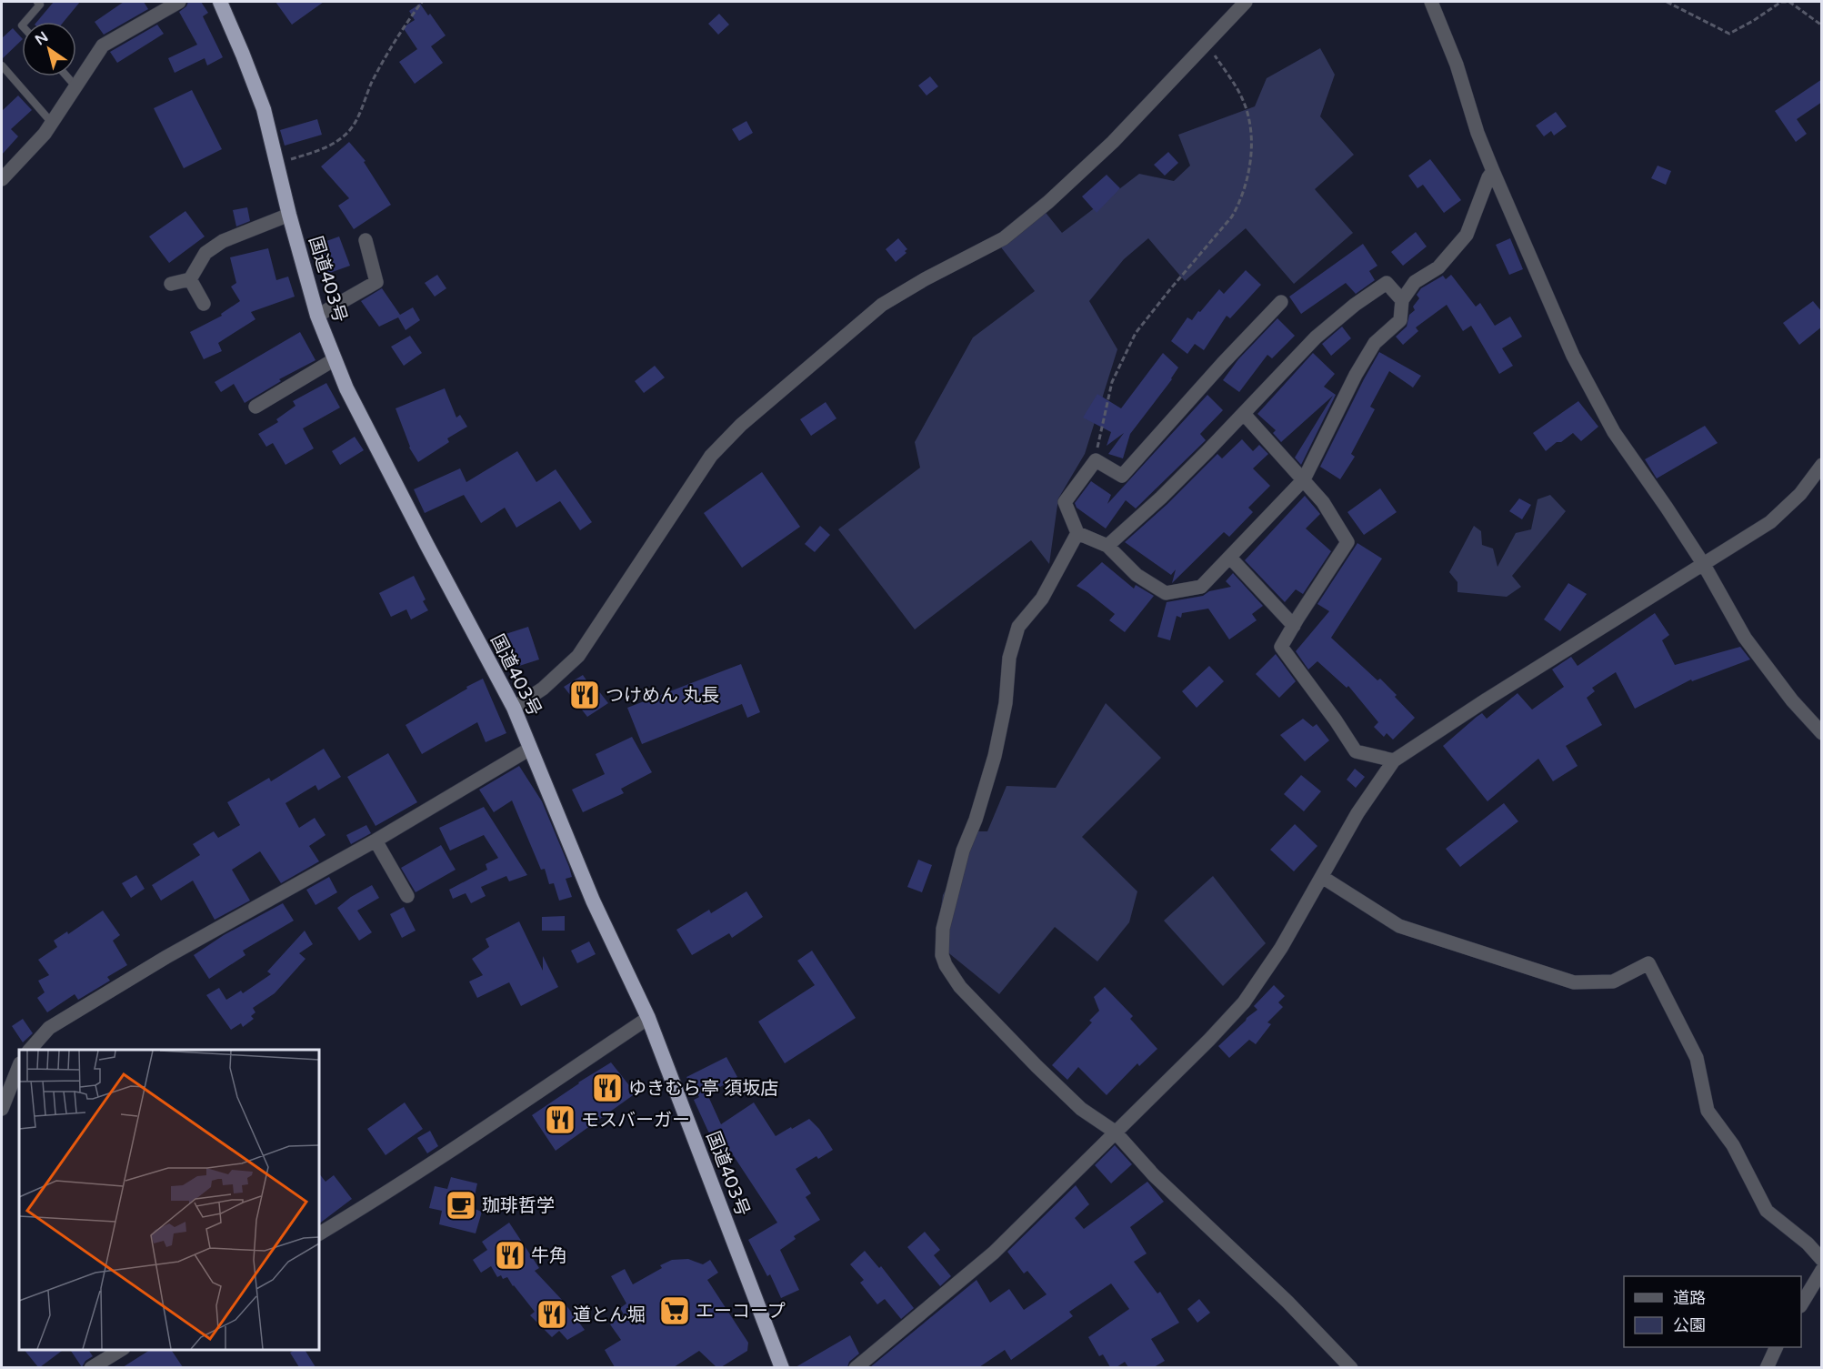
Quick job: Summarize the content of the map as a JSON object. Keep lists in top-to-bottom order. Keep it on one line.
{"streets":{"highway":["国道403号"]},"places":{"restaurant":["つけめん 丸長","ゆきむら亭 須坂店","モスバーガー","牛角","道とん堀"],"cafe":["珈琲哲学"],"supermarket":["エーコープ"]},"legend":["道路","公園"],"north":"top left"}
